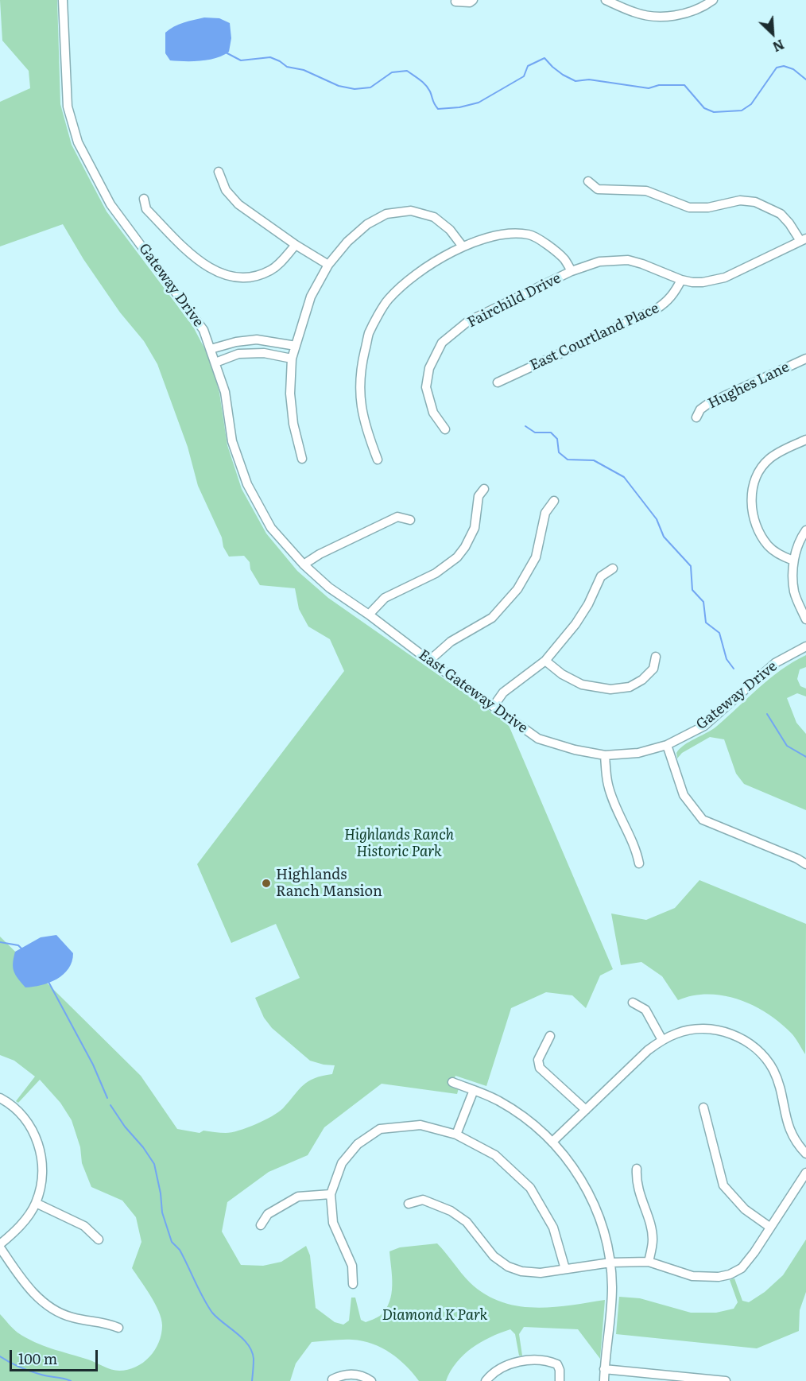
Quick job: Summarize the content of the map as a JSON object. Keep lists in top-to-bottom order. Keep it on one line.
{"streets":{"street":["Gateway Drive","Fairchild Drive","East Courtland Place","Hughes Lane","East Gateway Drive"]},"crossings":[["Gateway Drive","East Gateway Drive"],["Fairchild Drive","East Courtland Place"]],"parks":["Highlands Ranch Historic Park","Diamond K Park"],"places":["Highlands Ranch Mansion"],"scale_bar":"100 m","north":"bottom right"}
